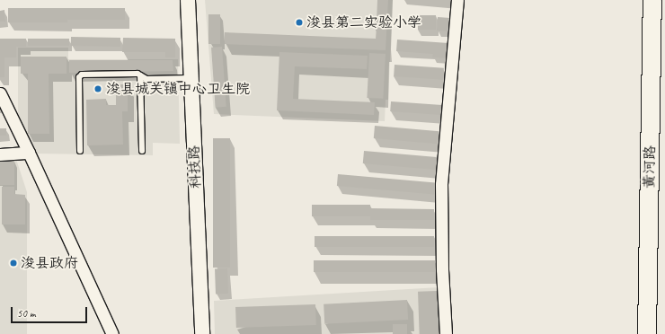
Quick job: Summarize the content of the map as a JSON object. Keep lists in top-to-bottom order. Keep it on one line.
{"streets":{"main road":["黄河路"],"street":["科技路"]},"places":["浚县第二实验小学","浚县城关镇中心卫生院","浚县政府"],"scale_bar":"50 m"}
